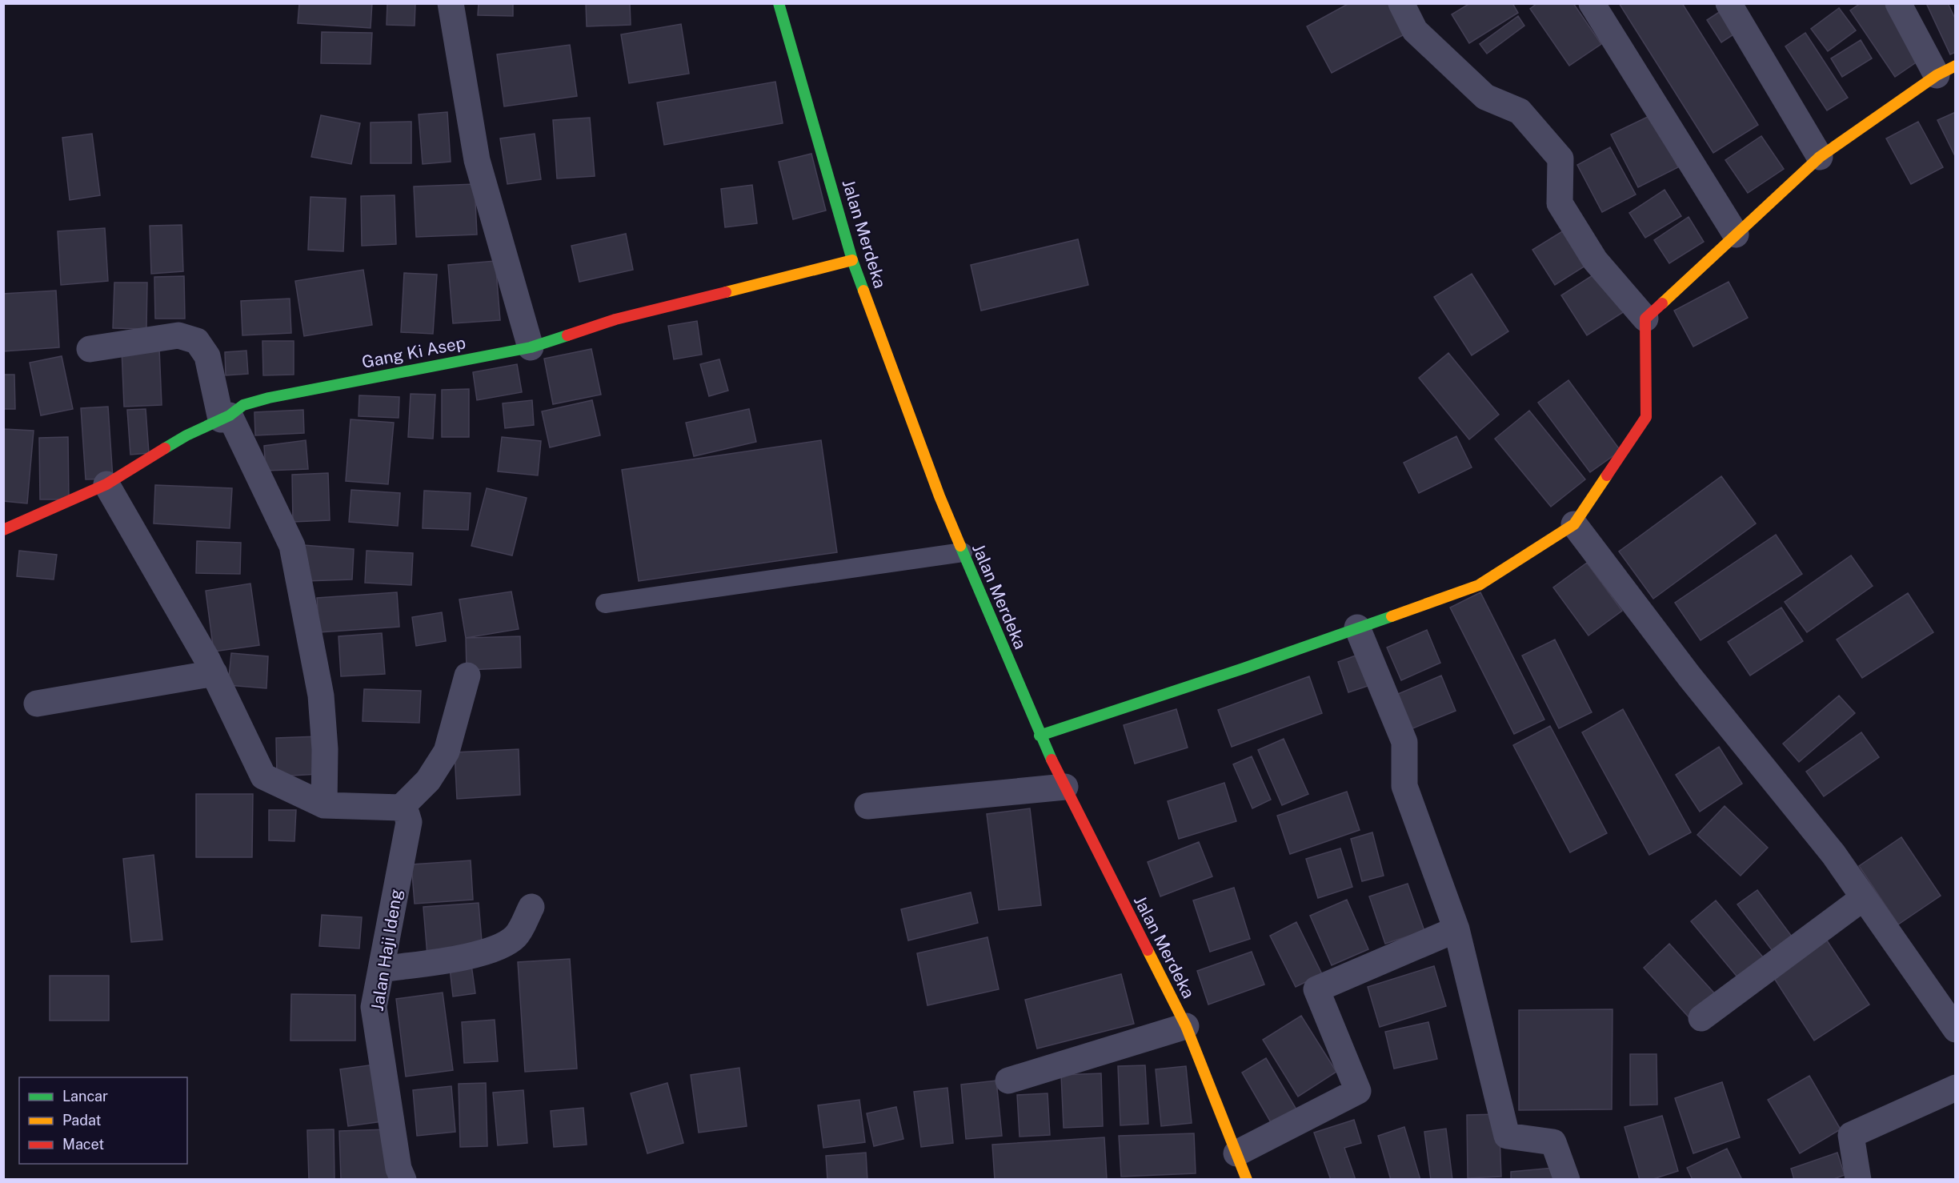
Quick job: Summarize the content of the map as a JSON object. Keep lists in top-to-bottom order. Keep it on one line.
{"streets":{"street":["Jalan Merdeka","Gang Ki Asep","Jalan Haji Ideng"]},"crossings":[["Jalan Merdeka","Gang Ki Asep"]],"legend":["Lancar","Padat","Macet"]}
